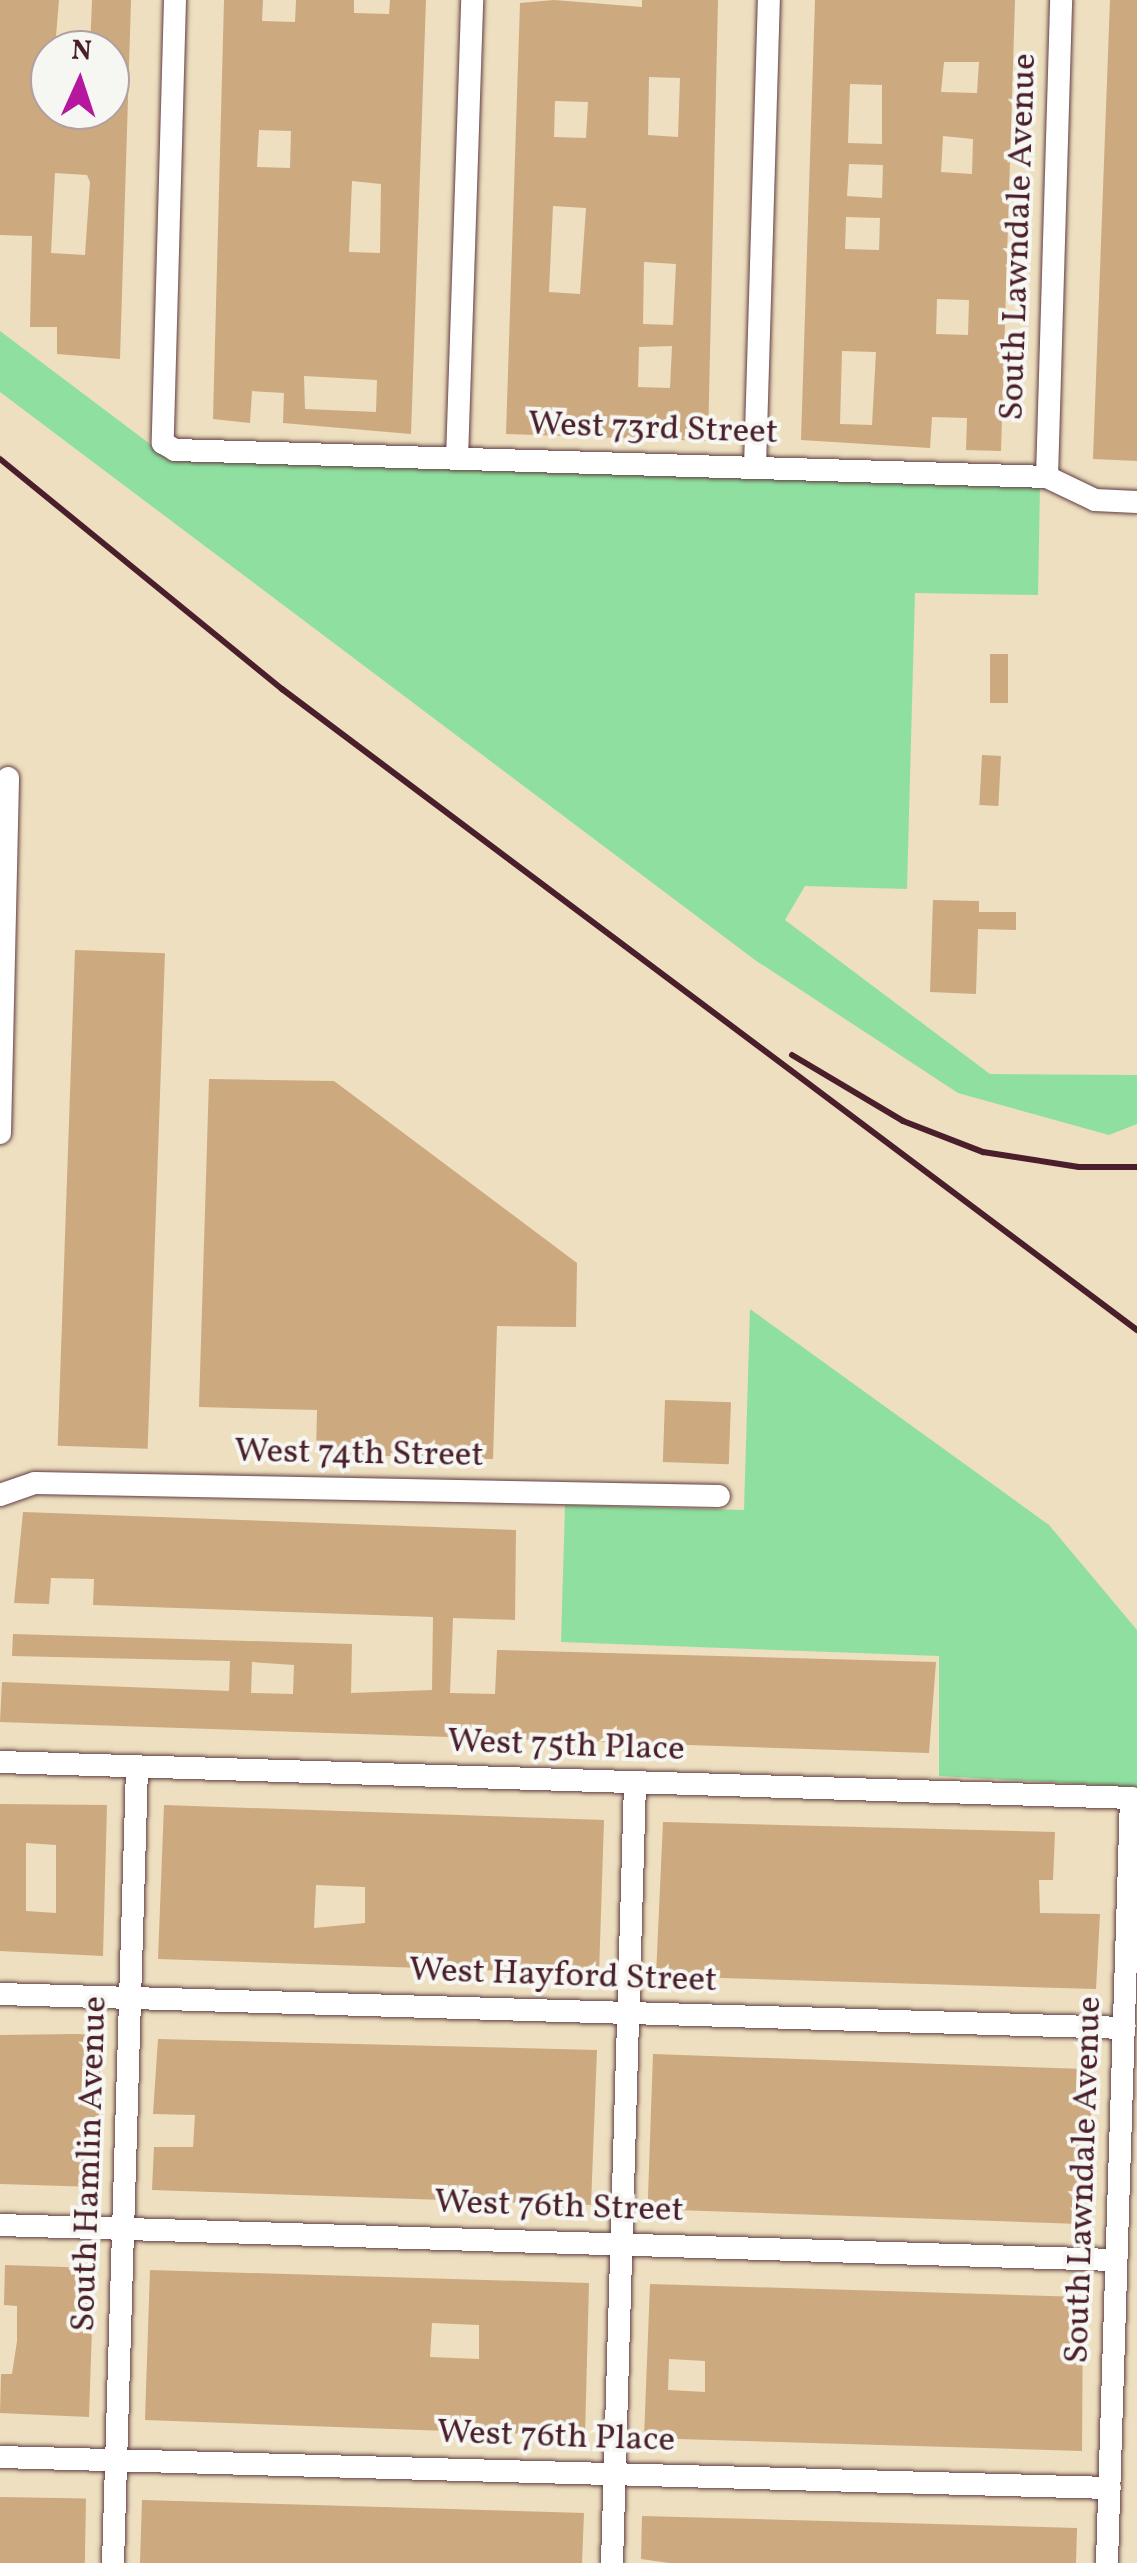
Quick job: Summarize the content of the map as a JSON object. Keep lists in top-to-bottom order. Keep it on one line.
{"streets":{"street":["South Lawndale Avenue","West 73rd Street","West 74th Street","West 75th Place","West Hayford Street","South Hamlin Avenue","West 76th Street","West 76th Place"]},"crossings":[["South Lawndale Avenue","West 73rd Street"],["South Lawndale Avenue","West 75th Place"],["South Lawndale Avenue","West Hayford Street"],["South Lawndale Avenue","West 76th Street"],["South Lawndale Avenue","West 76th Place"],["West 75th Place","South Hamlin Avenue"],["West Hayford Street","South Hamlin Avenue"],["South Hamlin Avenue","West 76th Street"],["South Hamlin Avenue","West 76th Place"]],"north":"top"}
